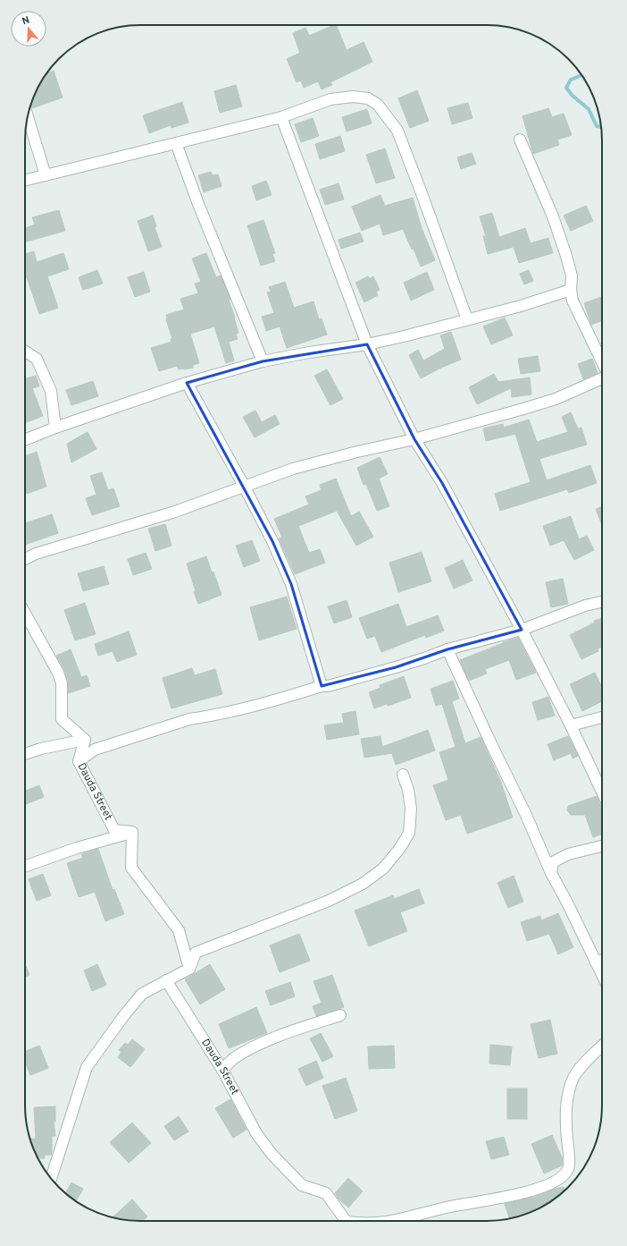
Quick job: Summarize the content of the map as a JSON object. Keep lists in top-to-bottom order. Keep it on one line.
{"streets":{"street":["Dauda Street"]},"north":"top"}
